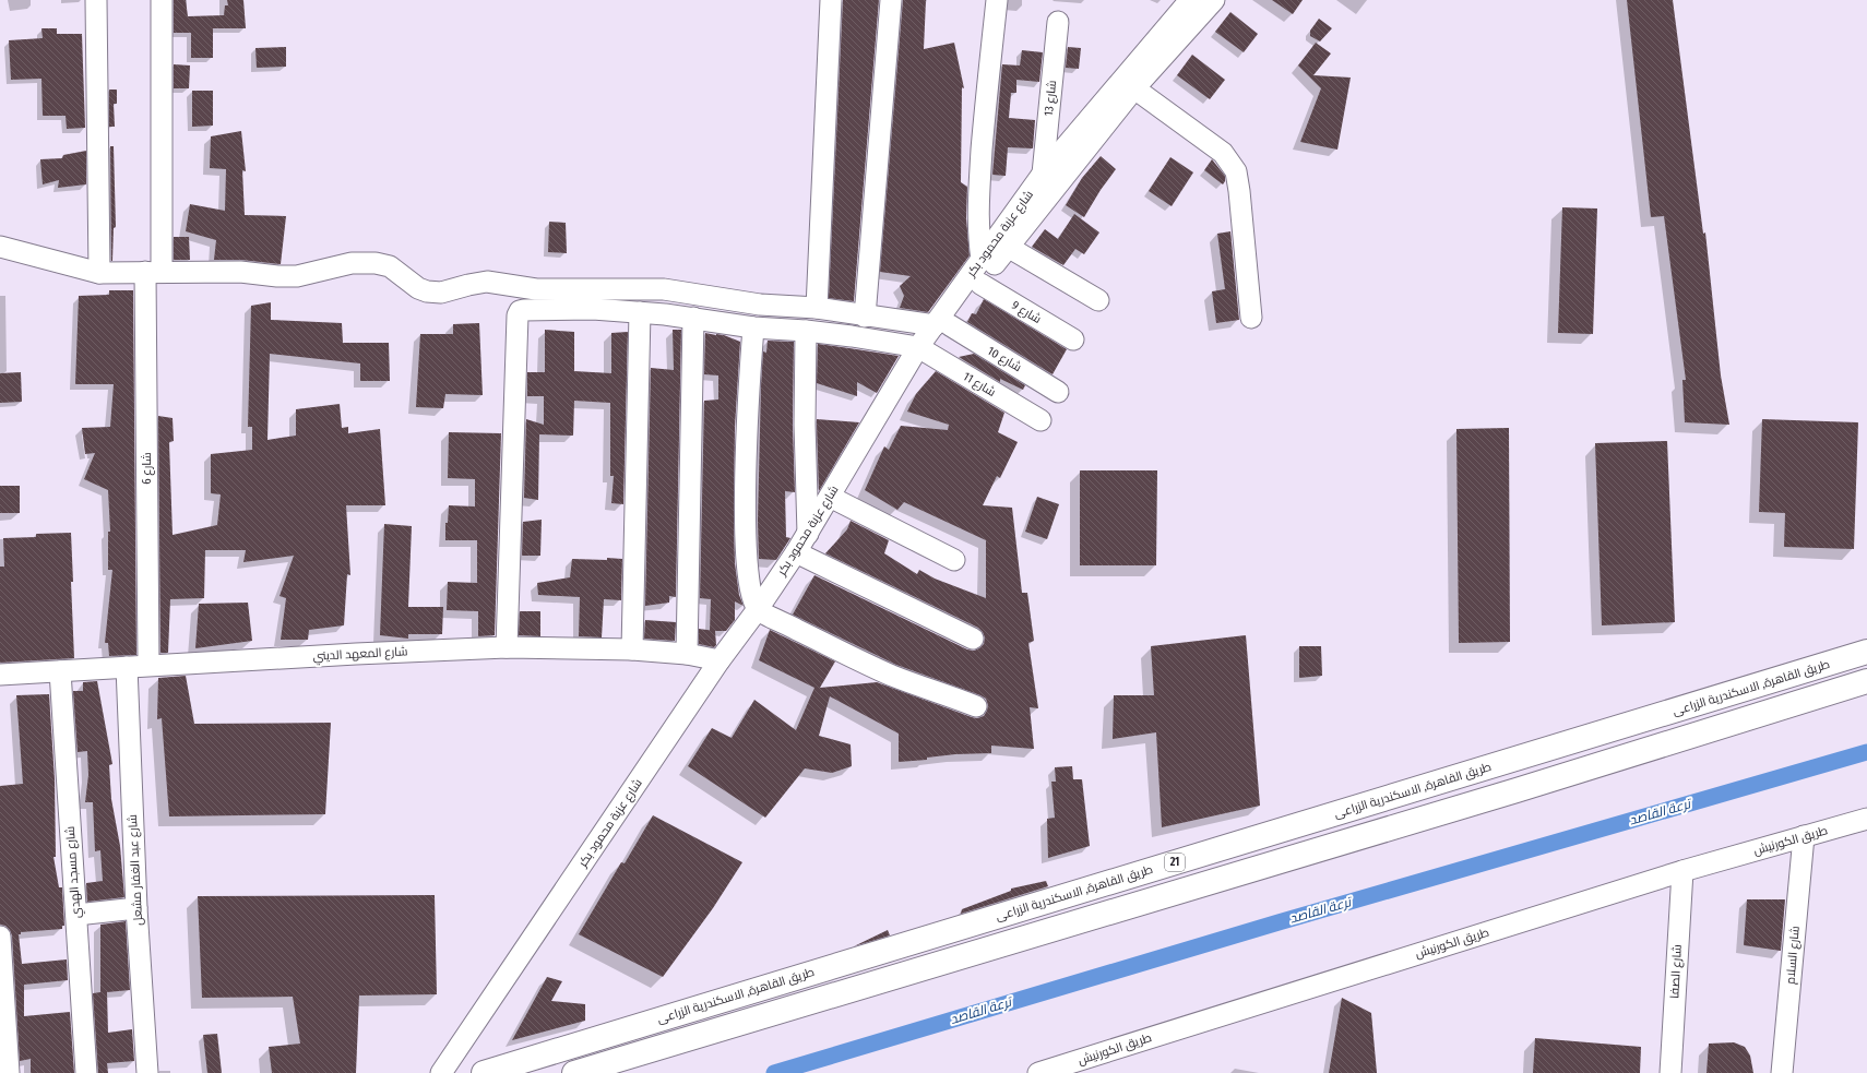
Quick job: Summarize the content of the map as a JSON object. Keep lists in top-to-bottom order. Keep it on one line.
{"streets":{"highway":["طريق القاهرة, الاسكندرية الزراعى","21"],"street":["شارع 13","شارع عزبة محمود بكر","شارع 9","شارع 10","شارع 11","شارع 6","شارع المعهد الديني","طريق الكورنيش","شارع عبد الغفار مشعل","شارع مسجد الهدي","شارع السلام","شارع الصفا"]},"crossings":[["شارع 13","شارع عزبة محمود بكر"],["شارع عزبة محمود بكر","شارع 9"],["شارع عزبة محمود بكر","شارع 10"],["شارع عزبة محمود بكر","شارع 11"],["شارع عزبة محمود بكر","شارع المعهد الديني"],["شارع 6","شارع المعهد الديني"],["شارع المعهد الديني","شارع عبد الغفار مشعل"],["شارع المعهد الديني","شارع مسجد الهدي"],["طريق الكورنيش","شارع السلام"],["طريق الكورنيش","شارع الصفا"]],"water":["ترعة القاصد"]}
